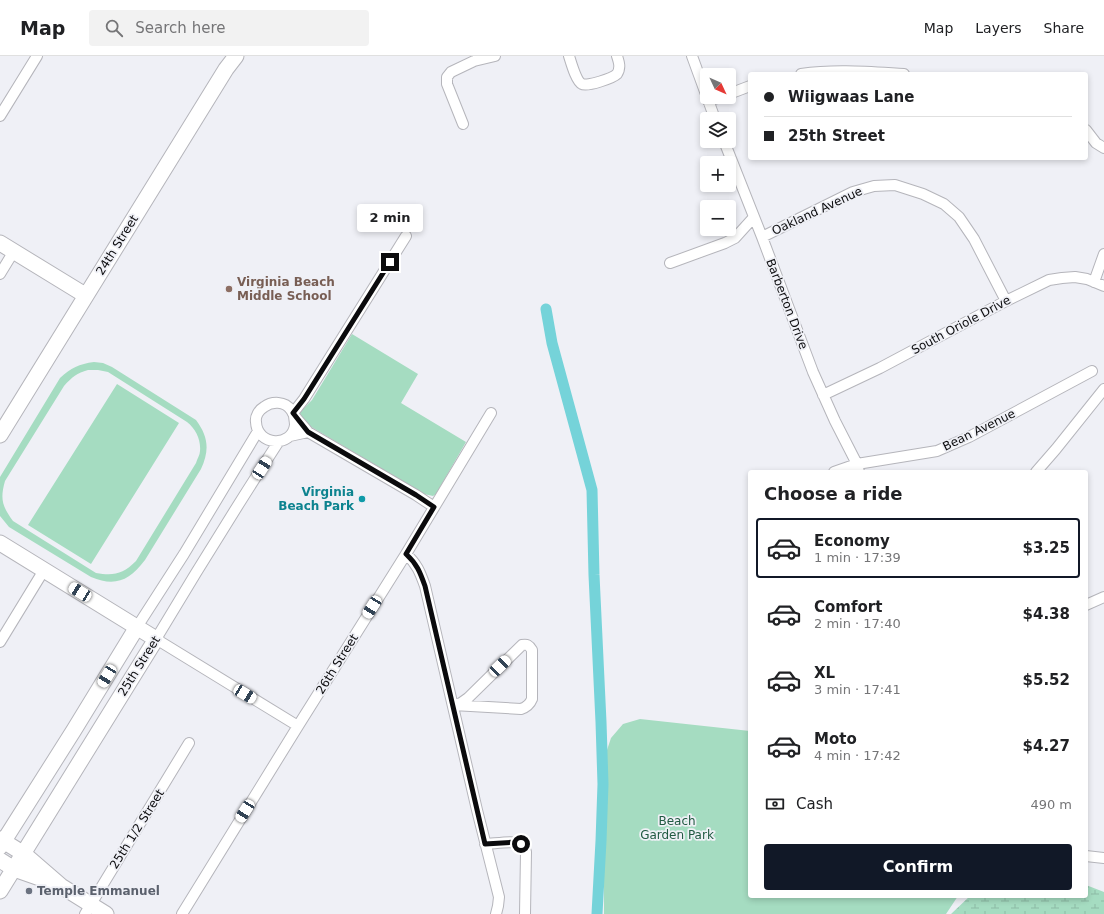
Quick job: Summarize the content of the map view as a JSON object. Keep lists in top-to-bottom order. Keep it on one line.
{"streets":{"street":["Oakland Avenue","24th Street","Barberton Drive","South Oriole Drive","Bean Avenue","26th Street","25th Street","25th 1/2 Street"]},"crossings":[["Oakland Avenue","Barberton Drive"],["Oakland Avenue","South Oriole Drive"],["Barberton Drive","South Oriole Drive"],["Barberton Drive","Bean Avenue"]],"parks":["Beach Garden Park"],"places":["Virginia Beach Middle School","Virginia Beach Park","Temple Emmanuel"],"north":"bottom right","page":{"header":"Map","search":"Search here","nav":["Map","Layers","Share"],"map_buttons":["+","−"],"banner":["Wiigwaas Lane","25th Street"],"bubble":"2 min","heading":"Choose a ride","list":[{"name":"Economy","note":"1 min · 17:39","value":"$3.25"},{"name":"Comfort","note":"2 min · 17:40","value":"$4.38"},{"name":"XL","note":"3 min · 17:41","value":"$5.52"},{"name":"Moto","note":"4 min · 17:42","value":"$4.27"}],"pay":["Cash","490 m"],"buttons":"Confirm"}}
